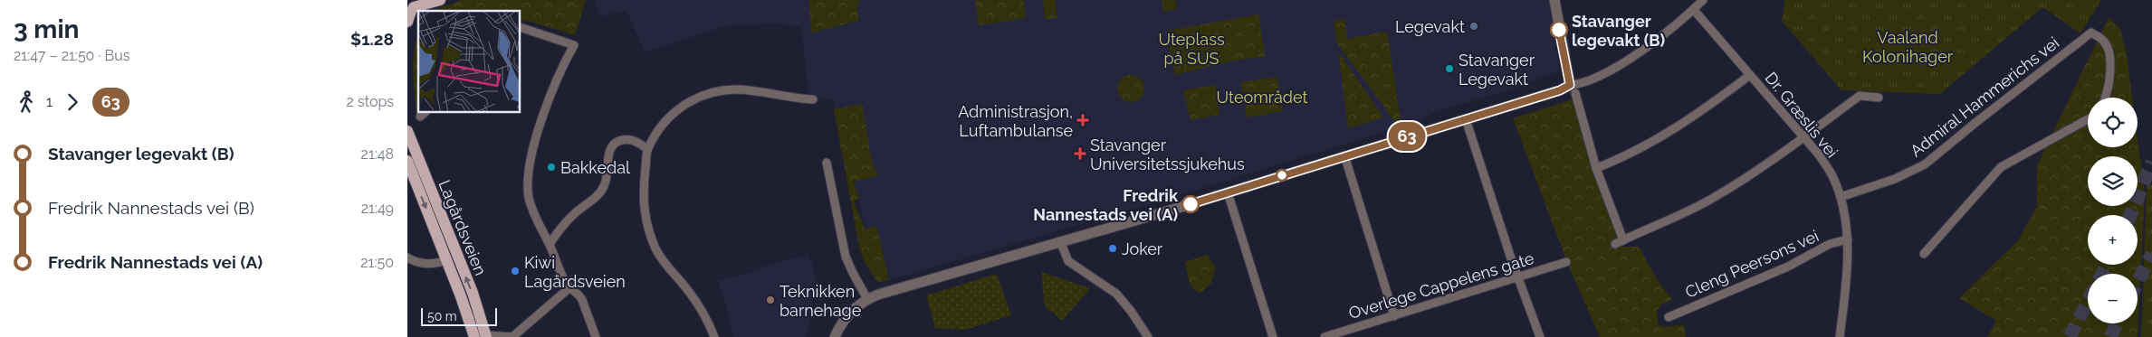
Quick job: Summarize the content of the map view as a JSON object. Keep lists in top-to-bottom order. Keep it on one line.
{"streets":{"main road":["Lagårdsveien"],"street":["Admiral Hammerichs vei","Dr. Græslis vei","Cleng Peersons vei","Overlege Cappelens gate"]},"crossings":[["Admiral Hammerichs vei","Dr. Græslis vei"],["Dr. Græslis vei","Cleng Peersons vei"]],"parks":["Vaaland Kolonihager","Uteplass på SUS","Uteområdet"],"places":{"other":["Legevakt","Stavanger legevakt (B)","Stavanger Legevakt","Bakkedal","Fredrik Nannestads vei (A)","Joker","Kiwi Lagårdsveien","Teknikken barnehage"],"health":["Administrasjon, Luftambulanse","Stavanger Universitetssjukehus"]},"lines":["bus line 63"],"scale_bar":"50 m","page":{"heading":["3 min","21:47 – 21:50 · Bus","$1.28"],"on_map":"63","legs":["1","63","2 stops"],"map_buttons":["+","−"],"list":[{"name":"Stavanger legevakt (B)","value":"21:48"},{"name":"Fredrik Nannestads vei (B)","value":"21:49"},{"name":"Fredrik Nannestads vei (A)","value":"21:50"}],"scale":"50 m"}}
